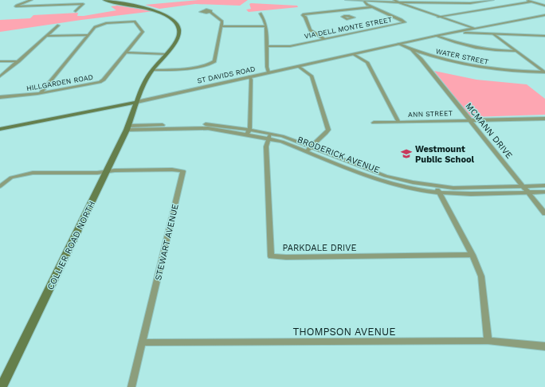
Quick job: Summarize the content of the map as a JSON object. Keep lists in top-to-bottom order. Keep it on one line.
{"streets":{"main road":["ST DAVIDS ROAD","COLLIER ROAD NORTH"],"street":["VIA DELL MONTE STREET","WATER STREET","HILLGARDEN ROAD","ANN STREET","MCMANN DRIVE","BRODERICK AVENUE","STEWART AVENUE","PARKDALE DRIVE","THOMPSON AVENUE"]},"crossings":[["WATER STREET","ST DAVIDS ROAD"],["WATER STREET","MCMANN DRIVE"],["ST DAVIDS ROAD","COLLIER ROAD NORTH"],["ANN STREET","MCMANN DRIVE"],["MCMANN DRIVE","BRODERICK AVENUE"],["BRODERICK AVENUE","COLLIER ROAD NORTH"],["BRODERICK AVENUE","PARKDALE DRIVE"],["STEWART AVENUE","COLLIER ROAD NORTH"],["STEWART AVENUE","THOMPSON AVENUE"]],"places":{"school or university":["Westmount Public School"]}}
